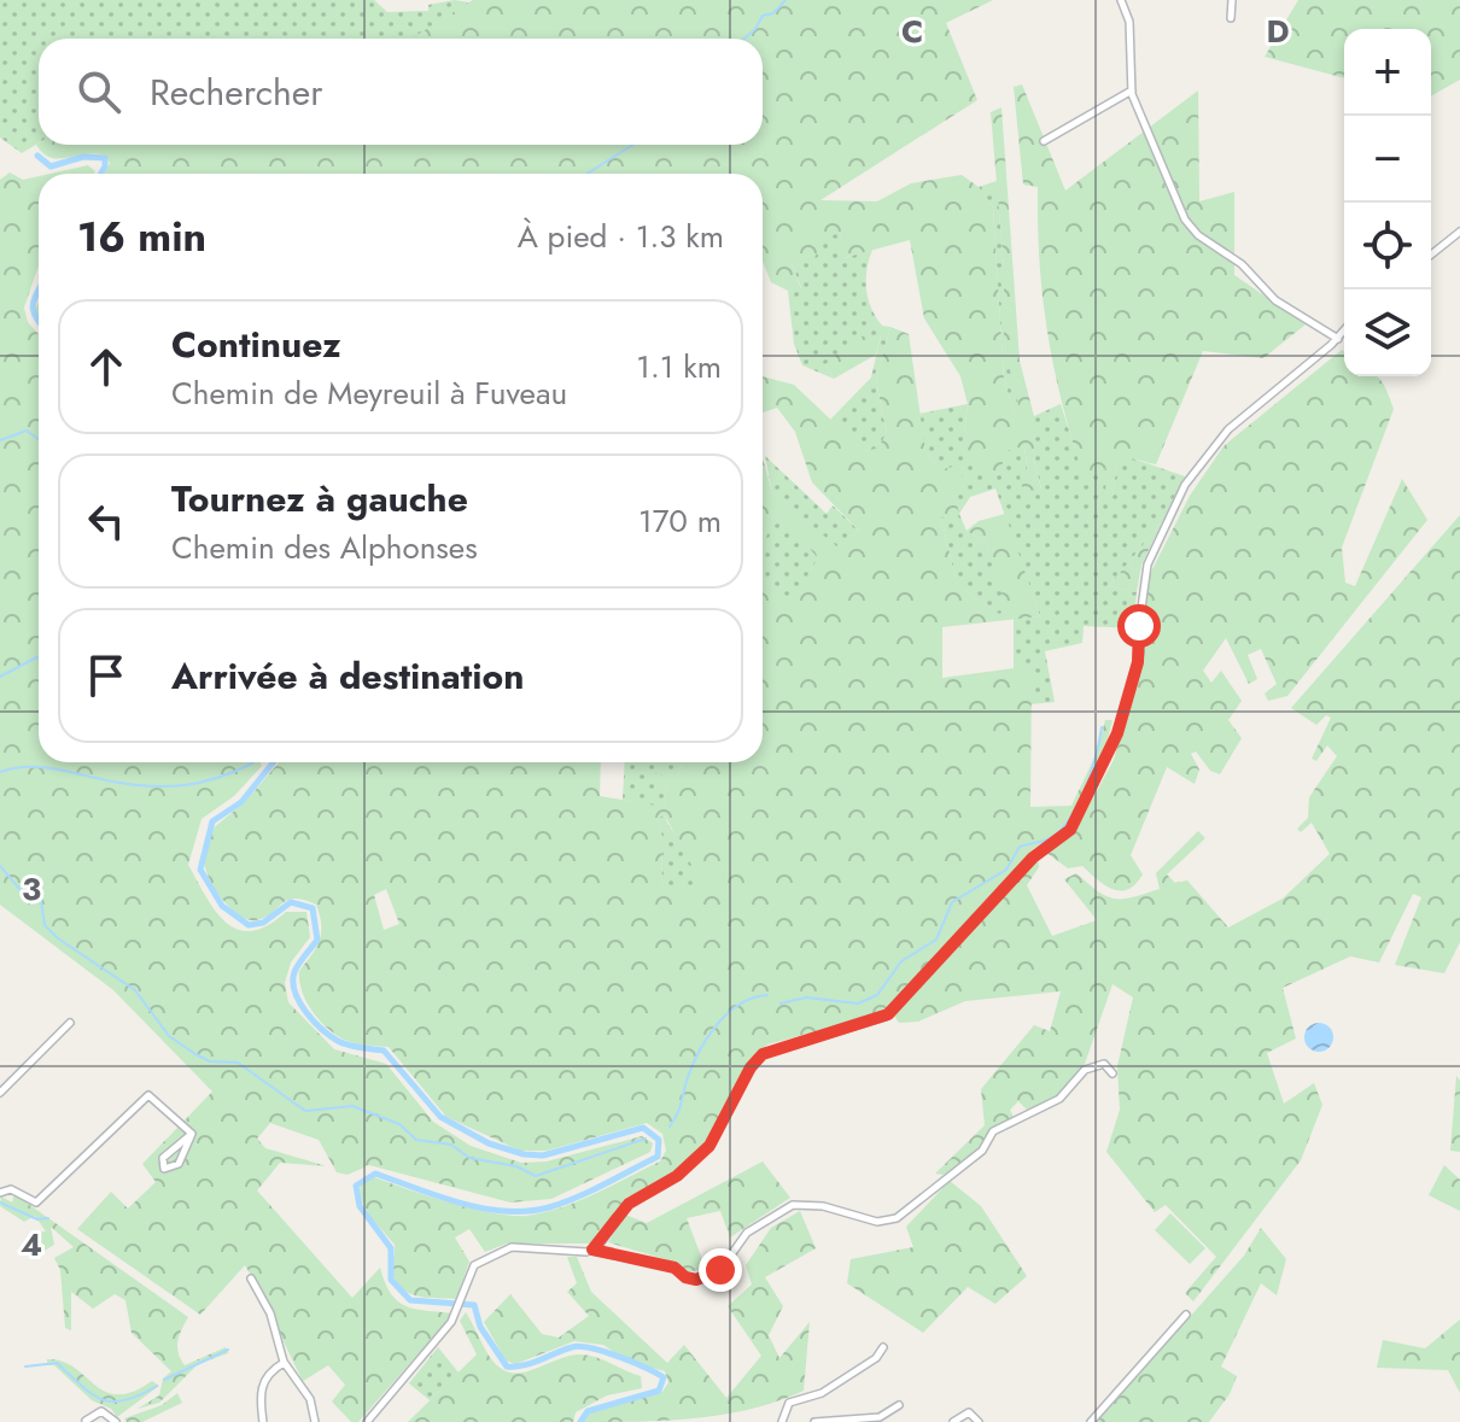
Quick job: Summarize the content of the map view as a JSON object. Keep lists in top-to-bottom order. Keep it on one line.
{"page":{"map_buttons":["+","−"],"search":"Rechercher","heading":["16 min","À pied · 1.3 km"],"list":[["Continuez","Chemin de Meyreuil à Fuveau","1.1 km"],["Tournez à gauche","Chemin des Alphonses","170 m"],"Arrivée à destination"]},"grid":{"columns":["C","D"],"rows":["3","4"]}}
